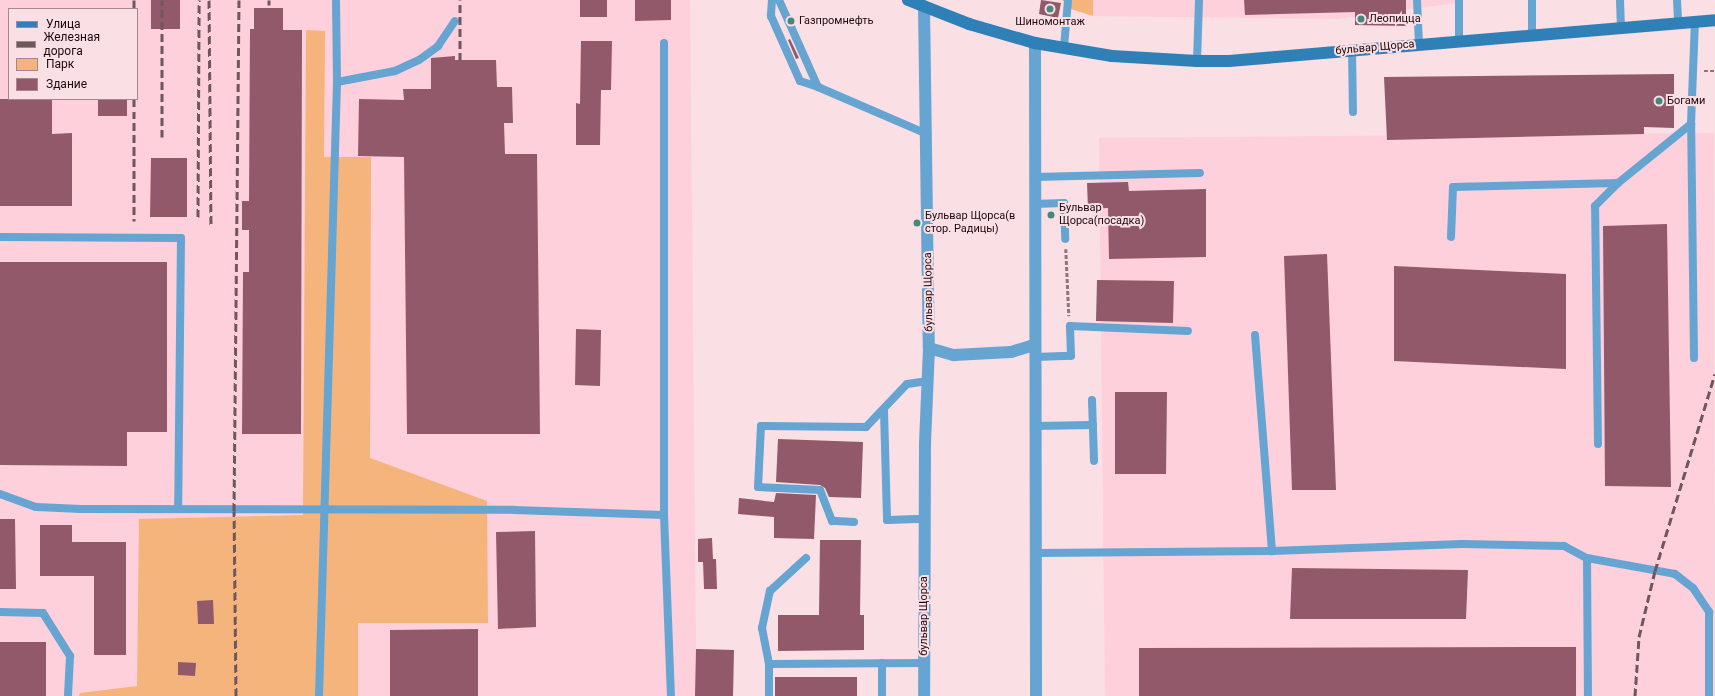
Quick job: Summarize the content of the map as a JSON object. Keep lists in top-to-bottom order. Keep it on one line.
{"streets":{"main road":["бульвар Щорса"]},"places":["Шиномонтаж","Леопицца","Газпромнефть","Богами","Бульвар Щорса(посадка)","Бульвар Щорса(в стор. Радицы)"],"legend":["Улица","Железная дорога","Парк","Здание"]}
